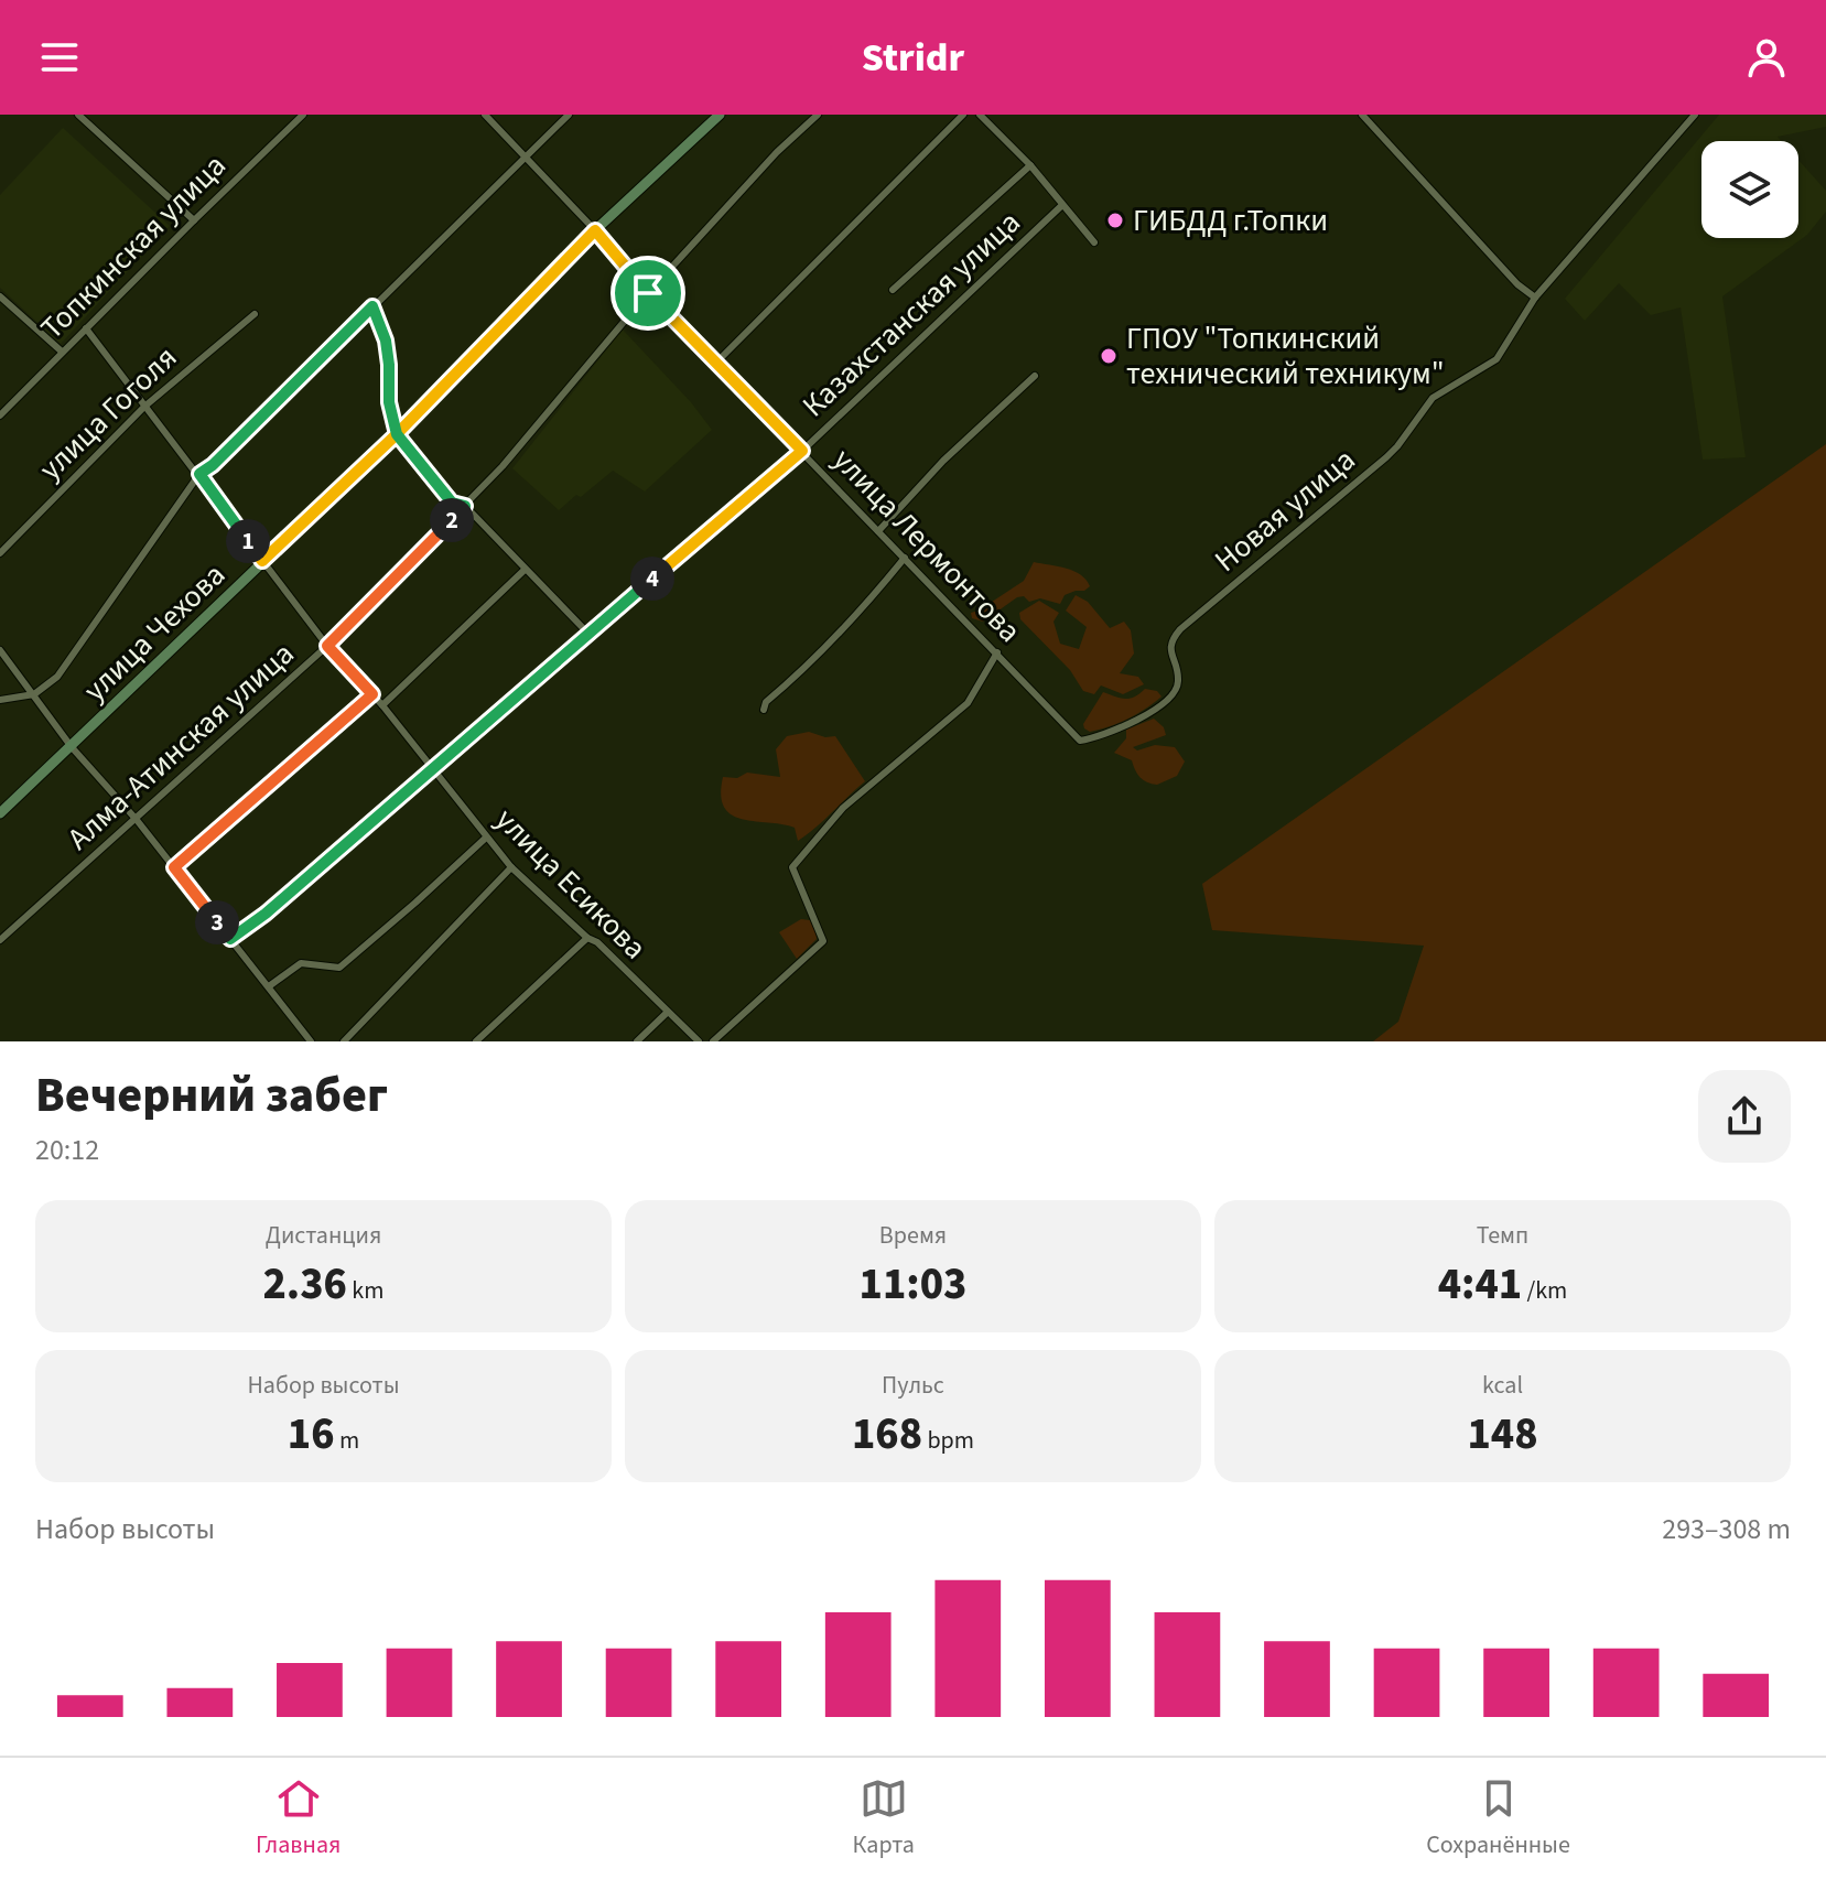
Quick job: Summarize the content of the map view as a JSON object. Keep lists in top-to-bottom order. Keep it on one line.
{"streets":{"street":["Топкинская улица","Казахстанская улица","улица Гоголя","Новая улица","улица Лермонтова","улица Чехова","Алма-Атинская улица","улица Есикова"]},"crossings":[["Топкинская улица","улица Есикова"],["Казахстанская улица","улица Лермонтова"],["Казахстанская улица","улица Есикова"],["улица Гоголя","улица Есикова"],["Новая улица","улица Лермонтова"],["улица Лермонтова","улица Чехова"],["улица Лермонтова","Алма-Атинская улица"],["улица Чехова","улица Есикова"],["Алма-Атинская улица","улица Есикова"]],"places":["ГИБДД г.Топки","ГПОУ \"Топкинский технический техникум\""],"page":{"header":"Stridr","pins":["2","1","4","3"],"heading":["Вечерний забег","20:12"],"stats":[["Дистанция","2.36 km"],["Время","11:03"],["Темп","4:41 /km"],["Набор высоты","16 m"],["Пульс","168 bpm"],["kcal","148"]],"chart":["Набор высоты","293–308 m"],"tabs":["Главная","Карта","Сохранённые"]}}
